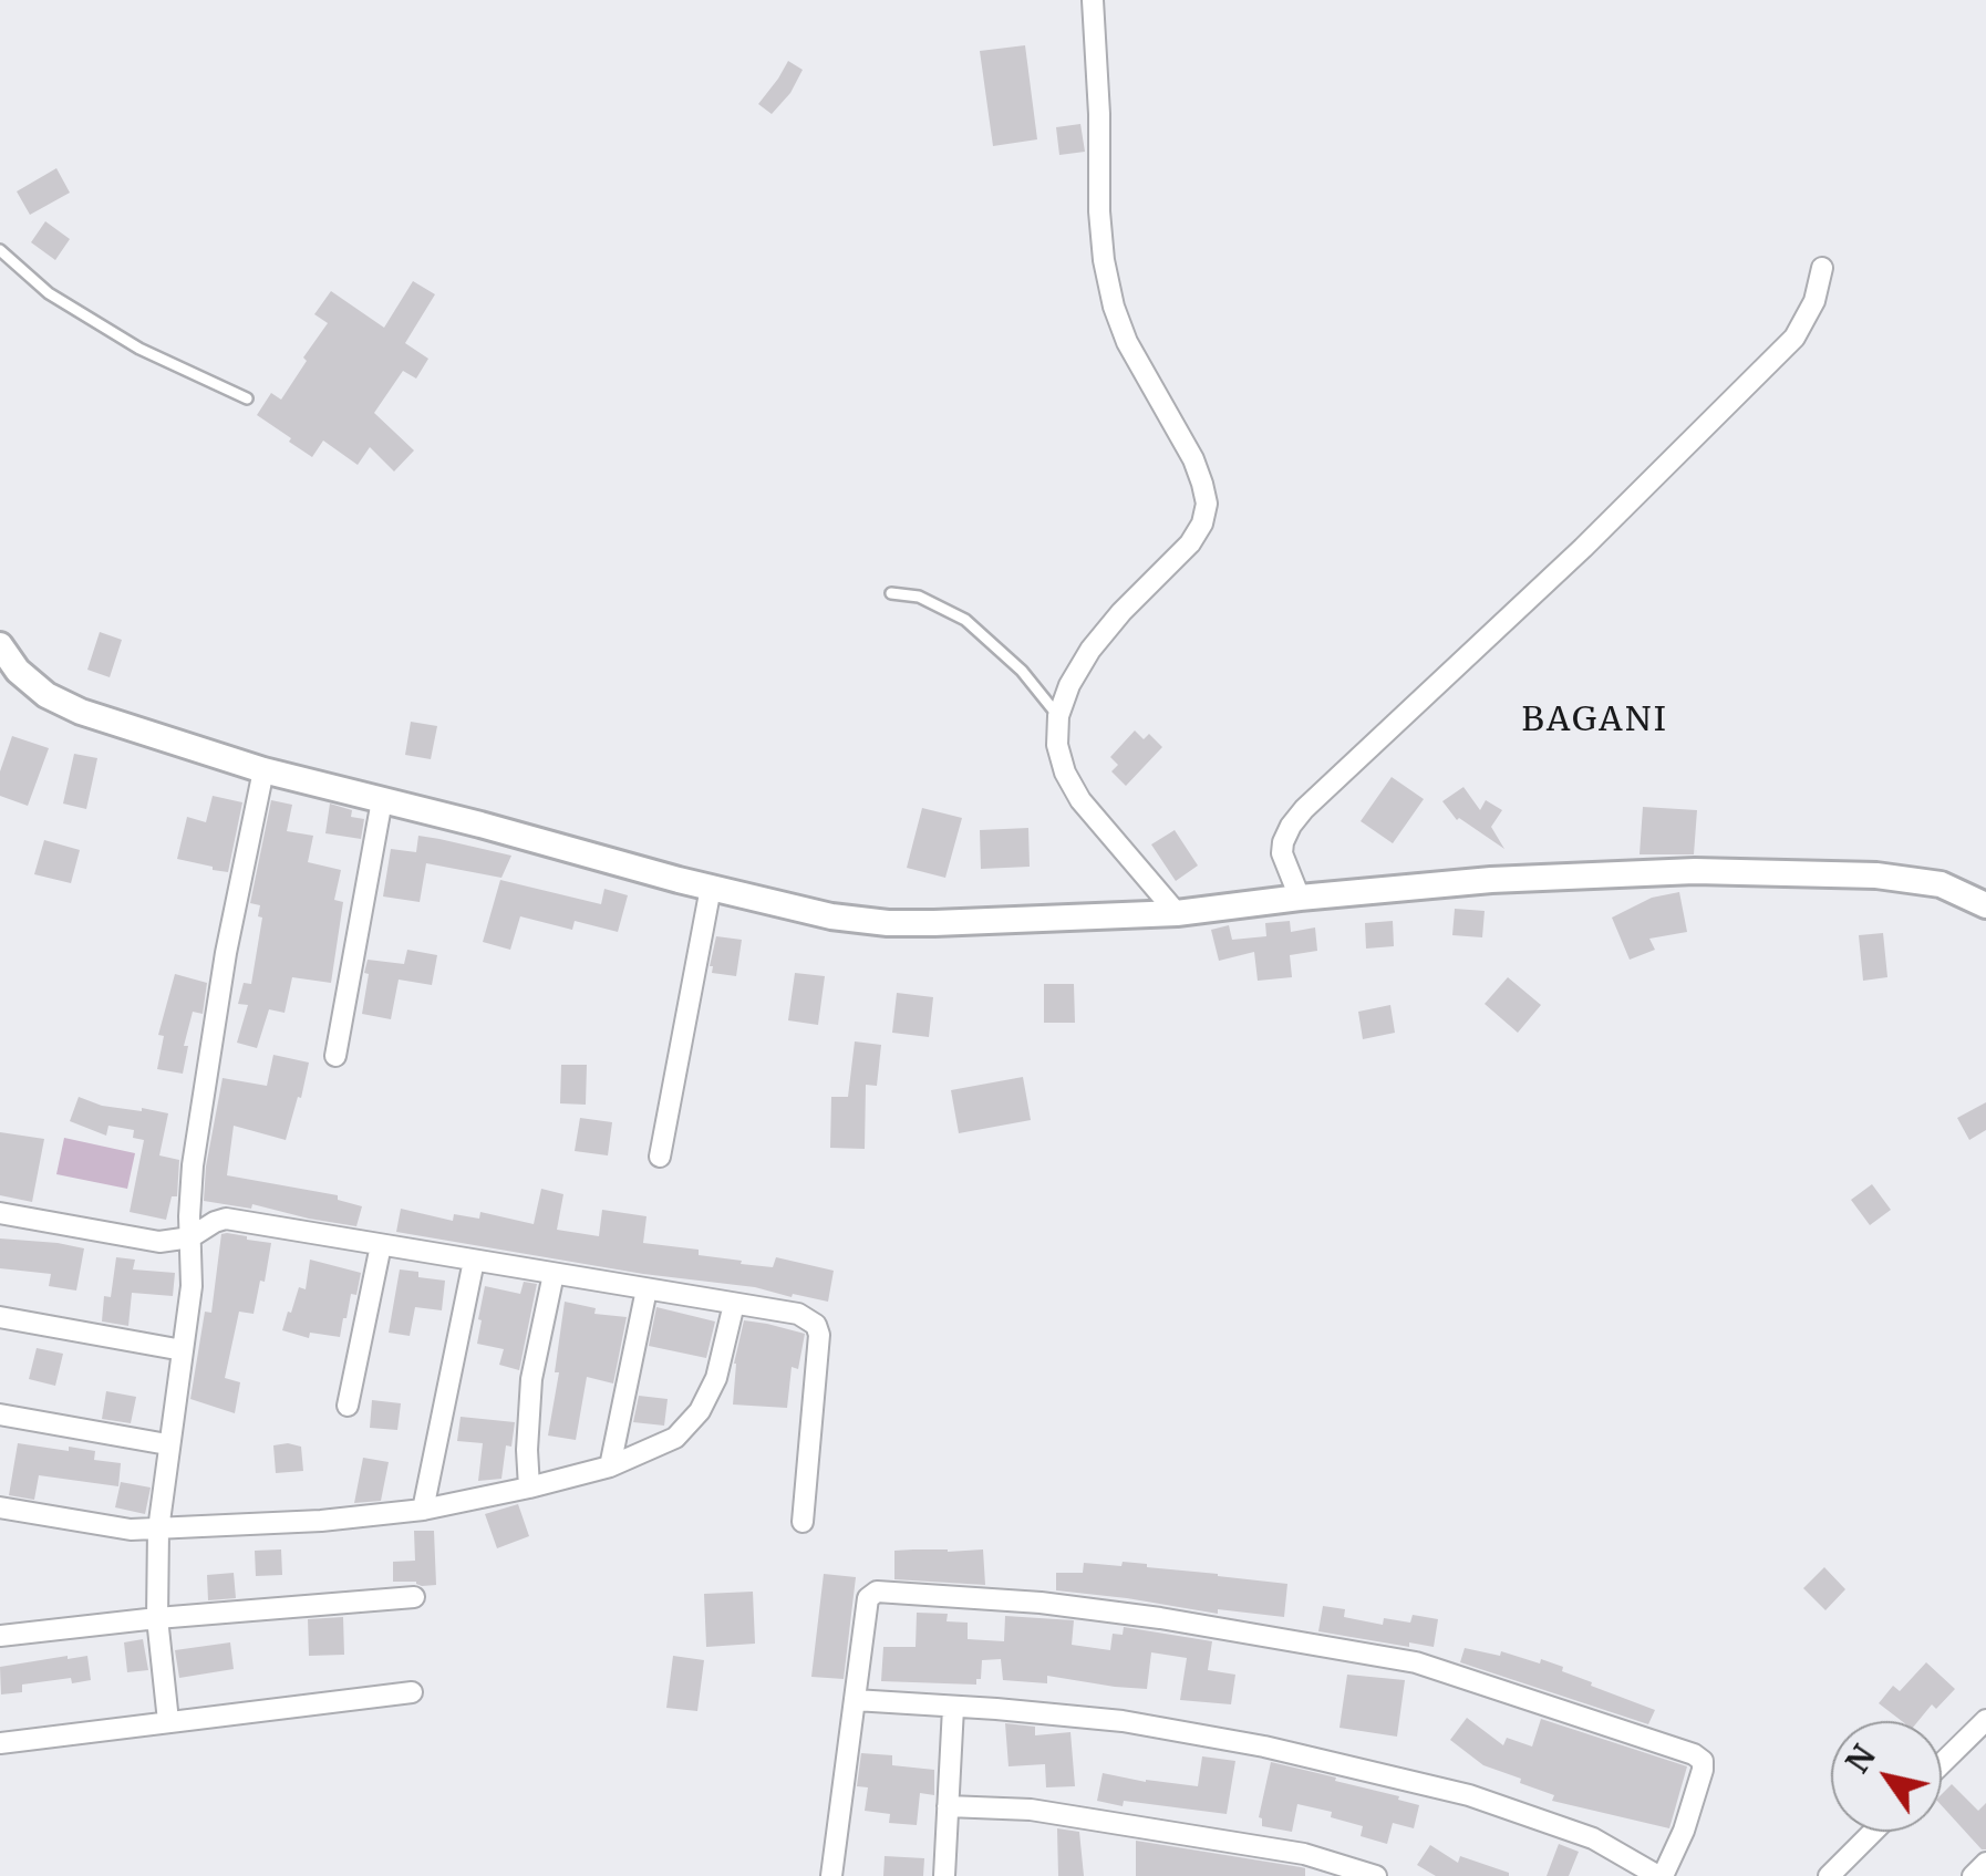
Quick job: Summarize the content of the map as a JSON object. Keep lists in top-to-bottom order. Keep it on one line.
{"districts":["BAGANI"],"north":"top left"}
